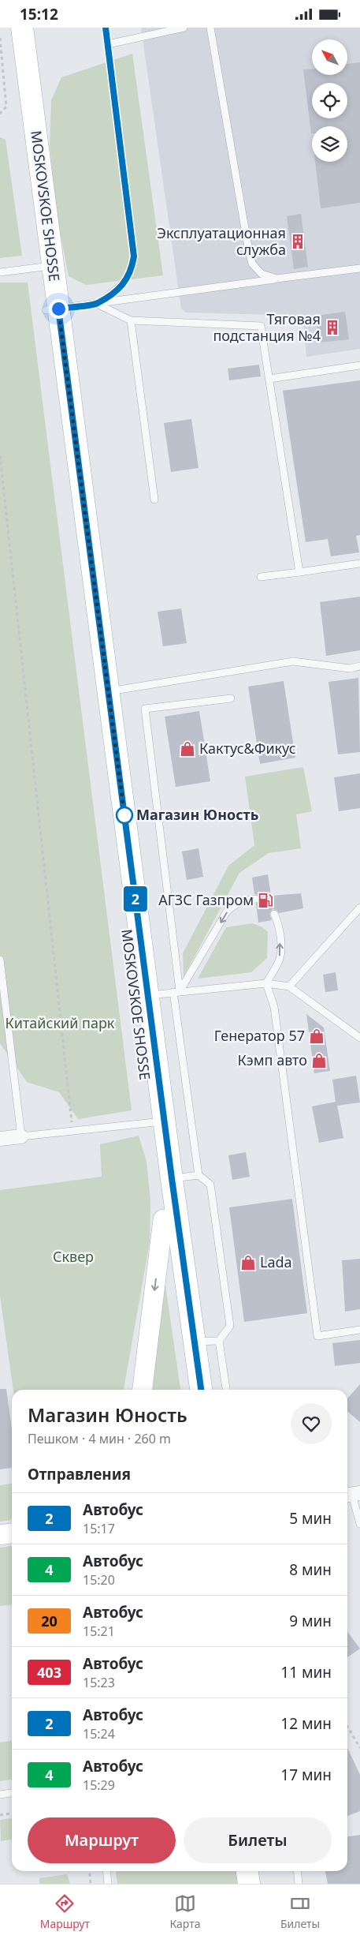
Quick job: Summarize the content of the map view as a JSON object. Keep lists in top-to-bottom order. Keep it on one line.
{"streets":{"main road":["MOSKOVSKOE SHOSSE"]},"parks":["Китайский парк","Сквер"],"places":{"building":["Эксплуатационная служба","Тяговая подстанция №4"],"shop":["Кактус&Фикус","Генератор 57","Кэмп авто","Lada"],"other":["Магазин Юность"],"fuel station":["АГЗС Газпром"]},"lines":["bus line 2"],"north":"top left","page":{"status":"15:12","on_map":"2","heading":[["Магазин Юность","Пешком · 4 мин · 260 m"],"Отправления"],"list":[{"mark":"2","name":"Автобус","note":"15:17","value":"5 мин"},{"mark":"4","name":"Автобус","note":"15:20","value":"8 мин"},{"mark":"20","name":"Автобус","note":"15:21","value":"9 мин"},{"mark":"403","name":"Автобус","note":"15:23","value":"11 мин"},{"mark":"2","name":"Автобус","note":"15:24","value":"12 мин"},{"mark":"4","name":"Автобус","note":"15:29","value":"17 мин"}],"buttons":["Маршрут","Билеты"],"tabs":["Маршрут","Карта","Билеты"]}}
